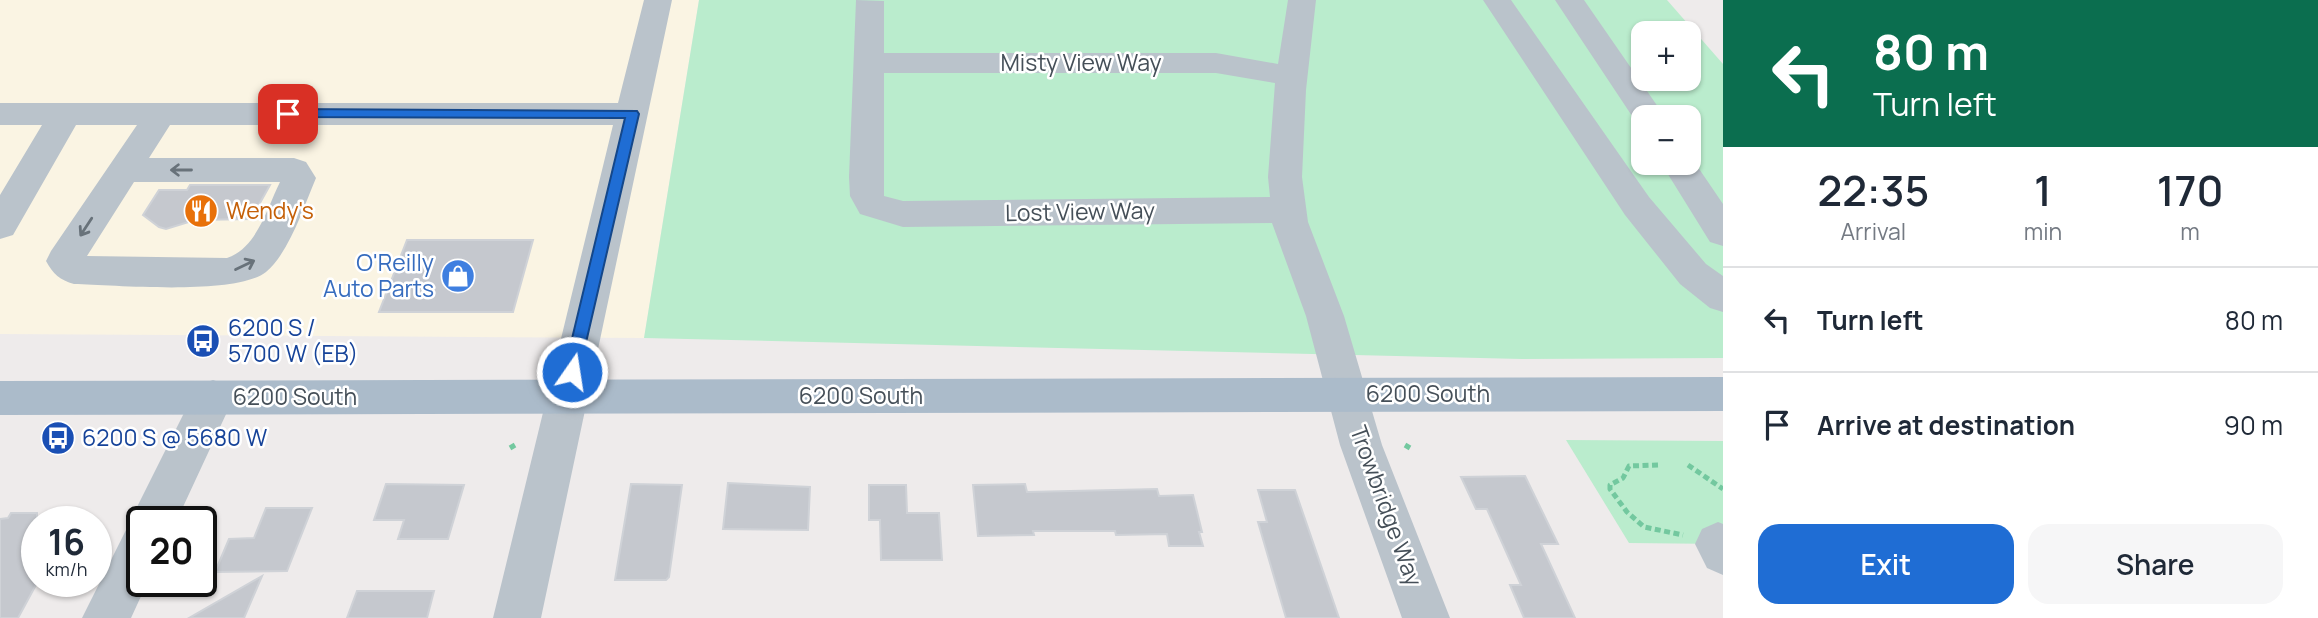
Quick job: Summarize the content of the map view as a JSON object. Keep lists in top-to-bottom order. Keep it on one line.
{"streets":{"main road":["6200 South"],"street":["Misty View Way","Lost View Way","Trowbridge Way"]},"crossings":[["Misty View Way","Lost View Way"],["Misty View Way","Trowbridge Way"],["Lost View Way","Trowbridge Way"],["6200 South","Trowbridge Way"]],"places":{"restaurant":["Wendy's"],"shop":["O'Reilly Auto Parts"],"bus stop":["6200 S / 5700 W (EB)","6200 S @ 5680 W"]},"page":{"turn":["80 m","Turn left"],"map_buttons":["+","−"],"eta":["22:35","Arrival","1","min","170","m"],"list":[{"name":"Turn left","value":"80 m"},{"name":"Arrive at destination","value":"90 m"}],"speed":"16 km/h","limit":"20","buttons":["Exit","Share"]}}
